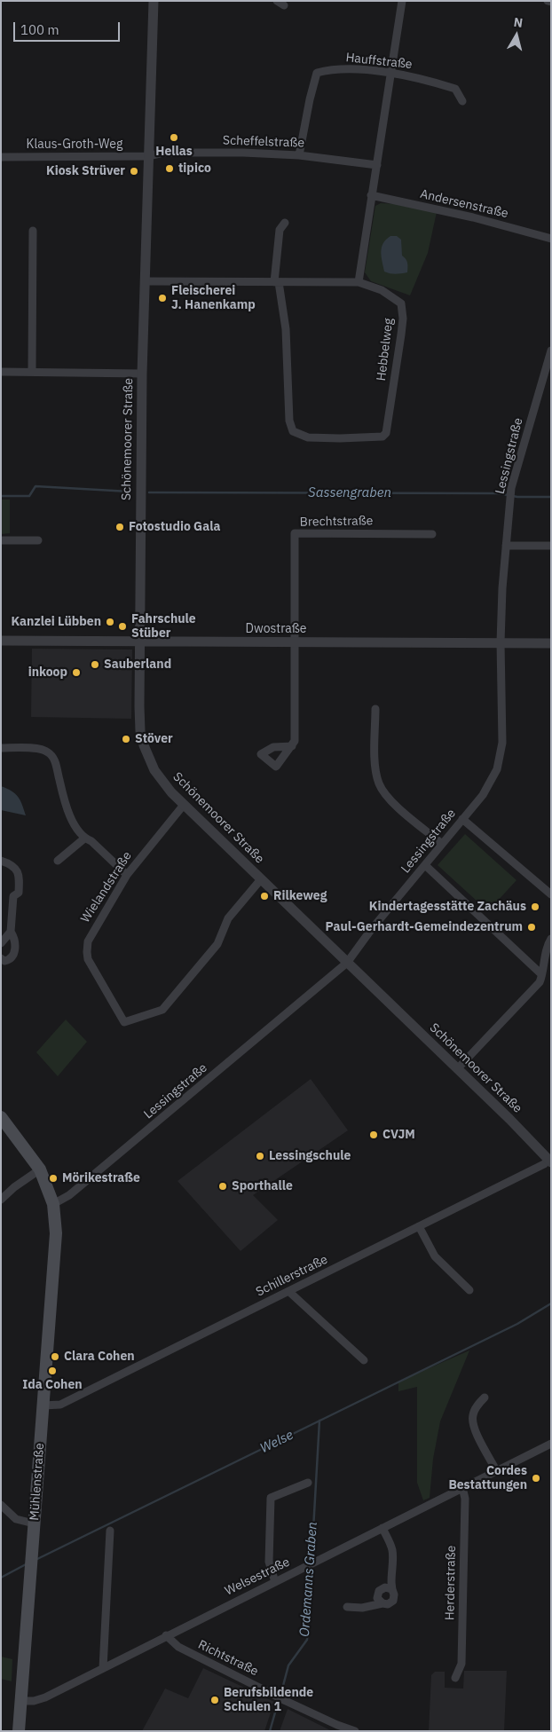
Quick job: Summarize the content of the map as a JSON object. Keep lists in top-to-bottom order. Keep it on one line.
{"streets":{"main road":["Mühlenstraße"],"street":["Hauffstraße","Scheffelstraße","Klaus-Groth-Weg","Andersenstraße","Hebbelweg","Schönemoorer Straße","Lessingstraße","Brechtstraße","Dwostraße","Wielandstraße","Schillerstraße","Welsestraße","Herderstraße","Richtstraße"]},"crossings":[["Hauffstraße","Scheffelstraße"],["Scheffelstraße","Klaus-Groth-Weg"],["Scheffelstraße","Schönemoorer Straße"],["Klaus-Groth-Weg","Schönemoorer Straße"],["Schönemoorer Straße","Lessingstraße"],["Schönemoorer Straße","Dwostraße"],["Schönemoorer Straße","Wielandstraße"],["Schönemoorer Straße","Schillerstraße"],["Lessingstraße","Dwostraße"],["Lessingstraße","Mühlenstraße"],["Brechtstraße","Dwostraße"],["Schillerstraße","Mühlenstraße"],["Mühlenstraße","Welsestraße"],["Welsestraße","Herderstraße"],["Welsestraße","Richtstraße"]],"water":["Sassengraben","Welse","Ordemanns Graben"],"places":["Hellas","tipico","Kiosk Strüver","Fleischerei J. Hanenkamp","Fotostudio Gala","Kanzlei Lübben","Fahrschule Stüber","Sauberland","inkoop","Stöver","Rilkeweg","Kindertagesstätte Zachäus","Paul-Gerhardt-Gemeindezentrum","CVJM","Lessingschule","Mörikestraße","Sporthalle","Clara Cohen","Ida Cohen","Cordes Bestattungen","Berufsbildende Schulen 1"],"scale_bar":"100 m","north":"top"}
